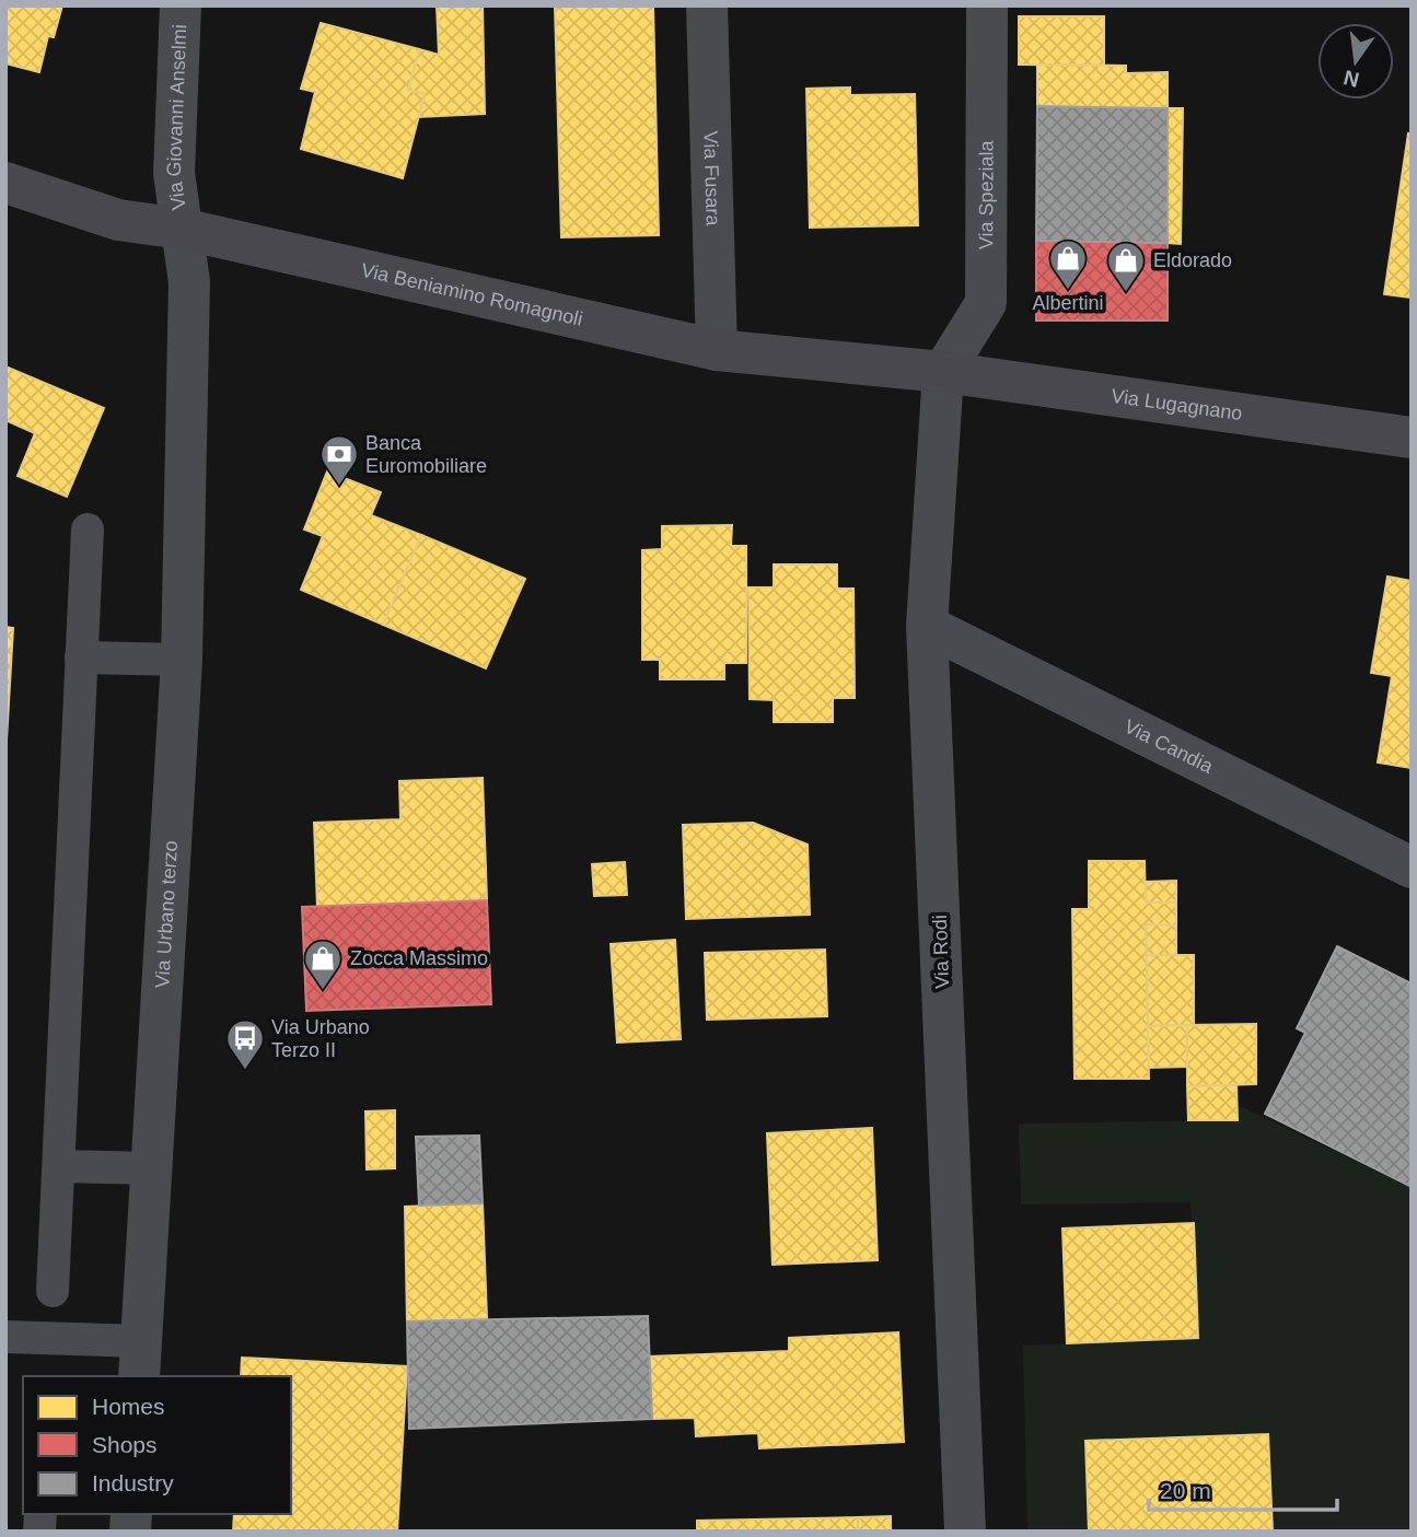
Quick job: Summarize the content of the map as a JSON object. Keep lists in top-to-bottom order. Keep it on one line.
{"streets":{"main road":["Via Beniamino Romagnoli","Via Lugagnano"],"street":["Via Giovanni Anselmi","Via Fusara","Via Speziala","Via Candia","Via Urbano terzo","Via Rodi"]},"crossings":[["Via Giovanni Anselmi","Via Beniamino Romagnoli"],["Via Giovanni Anselmi","Via Urbano terzo"],["Via Fusara","Via Beniamino Romagnoli"],["Via Speziala","Via Beniamino Romagnoli"],["Via Speziala","Via Lugagnano"],["Via Speziala","Via Rodi"],["Via Beniamino Romagnoli","Via Lugagnano"],["Via Beniamino Romagnoli","Via Urbano terzo"],["Via Beniamino Romagnoli","Via Rodi"],["Via Lugagnano","Via Rodi"],["Via Candia","Via Rodi"]],"places":{"shop":["Albertini","Eldorado","Zocca Massimo"],"bank":["Banca Euromobiliare"],"bus stop":["Via Urbano Terzo II"]},"legend":["Homes","Shops","Industry"],"scale_bar":"20 m","north":"bottom"}
